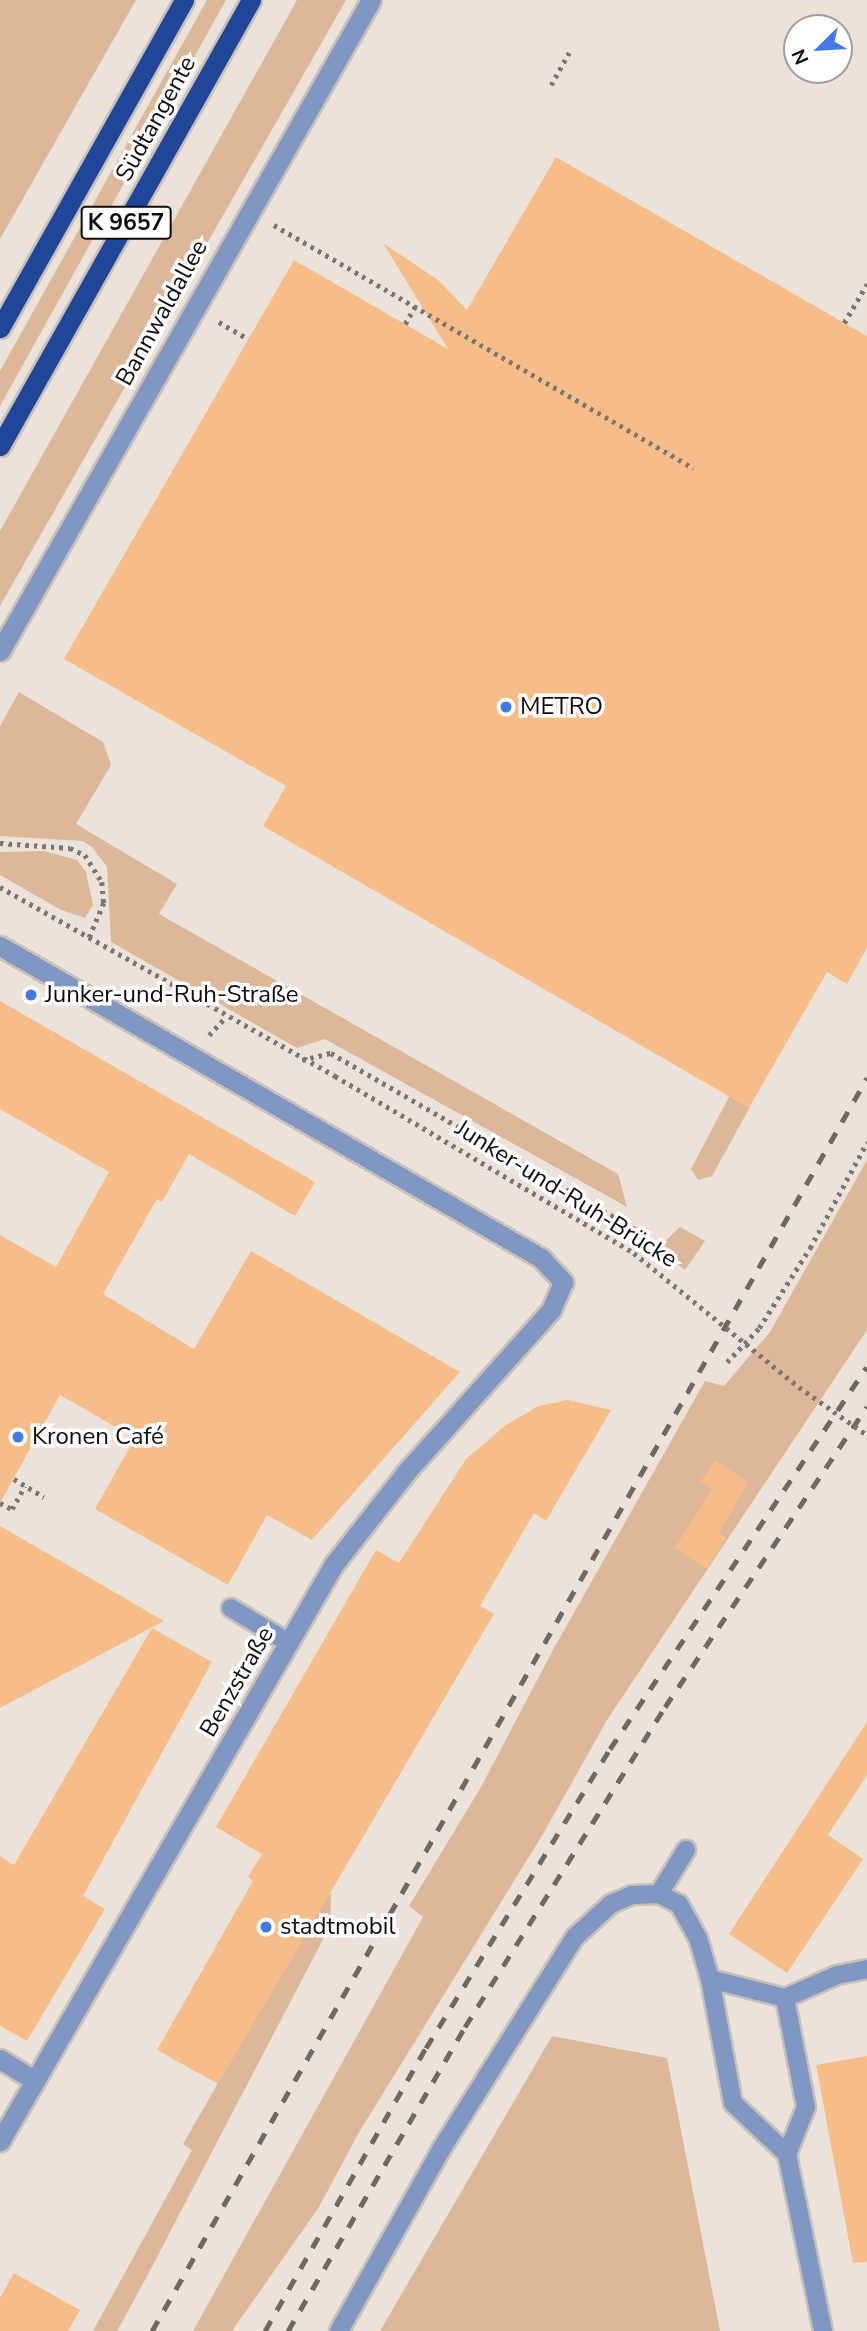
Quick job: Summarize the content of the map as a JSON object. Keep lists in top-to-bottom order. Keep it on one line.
{"streets":{"highway":["Südtangente","K 9657"],"street":["Bannwaldallee","Benzstraße"],"path":["Junker-und-Ruh-Brücke"]},"places":["METRO","Junker-und-Ruh-Straße","Kronen Café","stadtmobil"],"north":"bottom left"}
